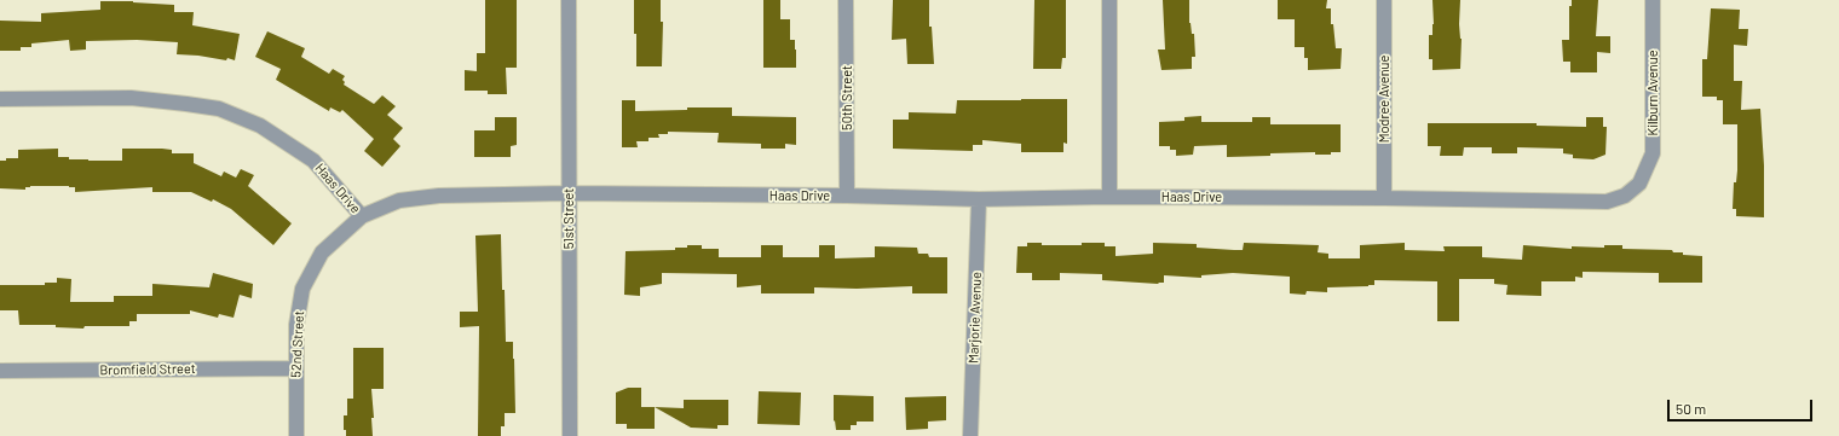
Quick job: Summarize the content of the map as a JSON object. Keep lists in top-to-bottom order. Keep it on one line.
{"streets":{"street":["Kilburn Avenue","50th Street","Modree Avenue","Haas Drive","51st Street","Marjorie Avenue","52nd Street","Bromfield Street"]},"crossings":[["Kilburn Avenue","Haas Drive"],["50th Street","Haas Drive"],["Modree Avenue","Haas Drive"],["Haas Drive","51st Street"],["Haas Drive","Marjorie Avenue"],["Haas Drive","52nd Street"],["52nd Street","Bromfield Street"]],"scale_bar":"50 m"}
